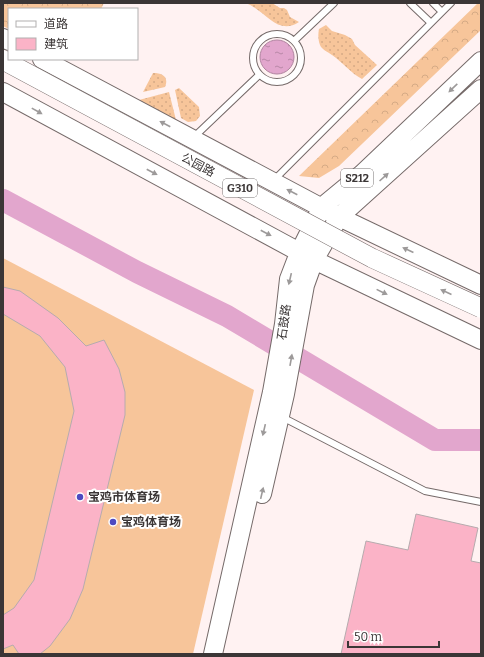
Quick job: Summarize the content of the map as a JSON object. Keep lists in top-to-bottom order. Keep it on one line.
{"streets":{"highway":["公园路","G310"],"main road":["S212","石鼓路"]},"places":["宝鸡市体育场","宝鸡体育场"],"legend":["道路","建筑"],"scale_bar":"50 m"}
